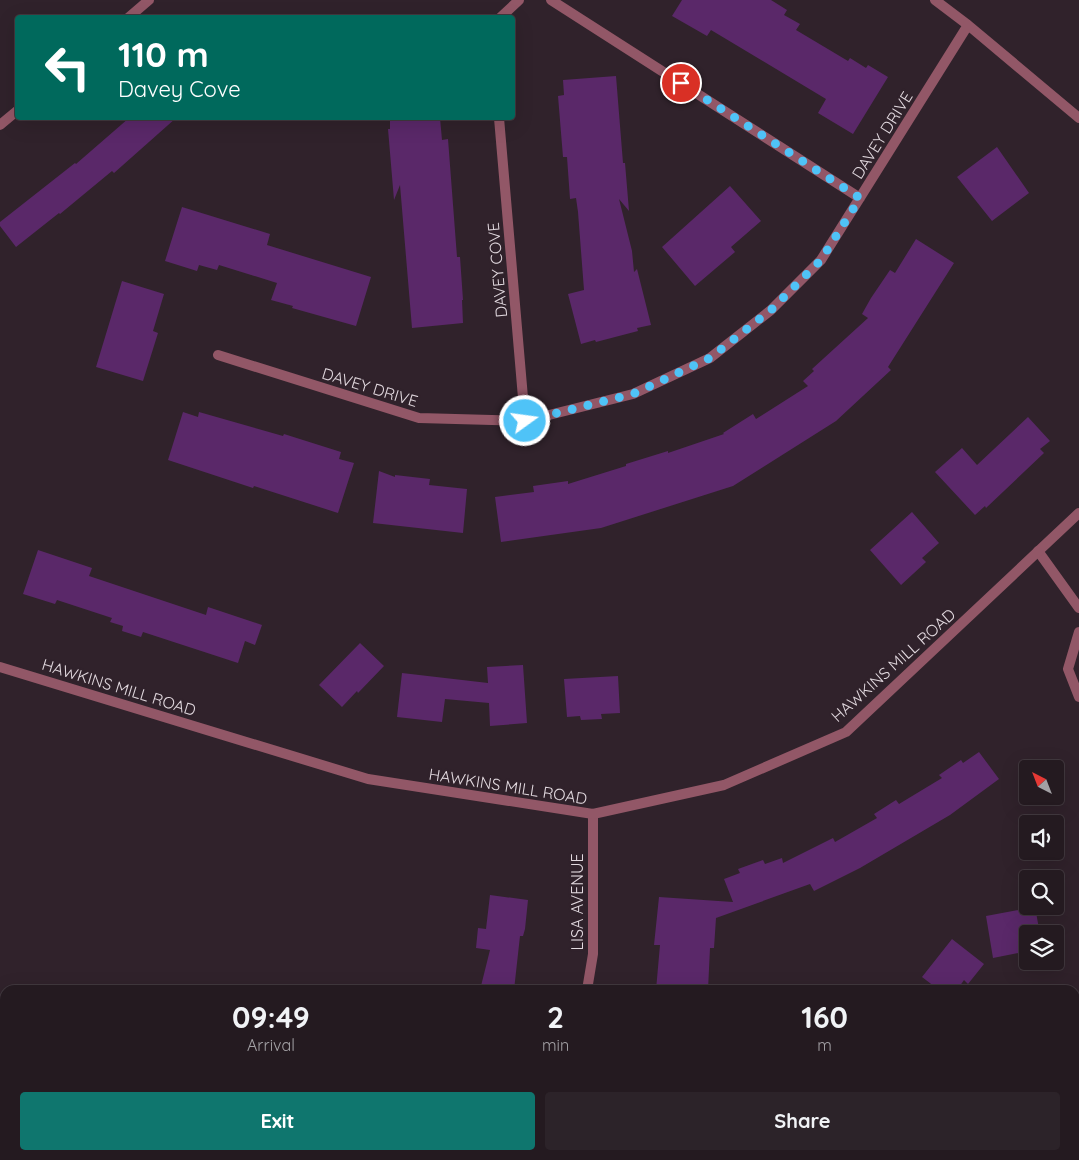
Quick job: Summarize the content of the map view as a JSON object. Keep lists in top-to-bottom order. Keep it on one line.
{"streets":{"street":["DAVEY DRIVE","DAVEY COVE","HAWKINS MILL ROAD","LISA AVENUE"]},"crossings":[["DAVEY DRIVE","DAVEY COVE"],["HAWKINS MILL ROAD","LISA AVENUE"]],"north":"top left","page":{"turn":["110 m","Davey Cove"],"eta":["09:49","Arrival","2","min","160","m"],"buttons":["Exit","Share"]}}
